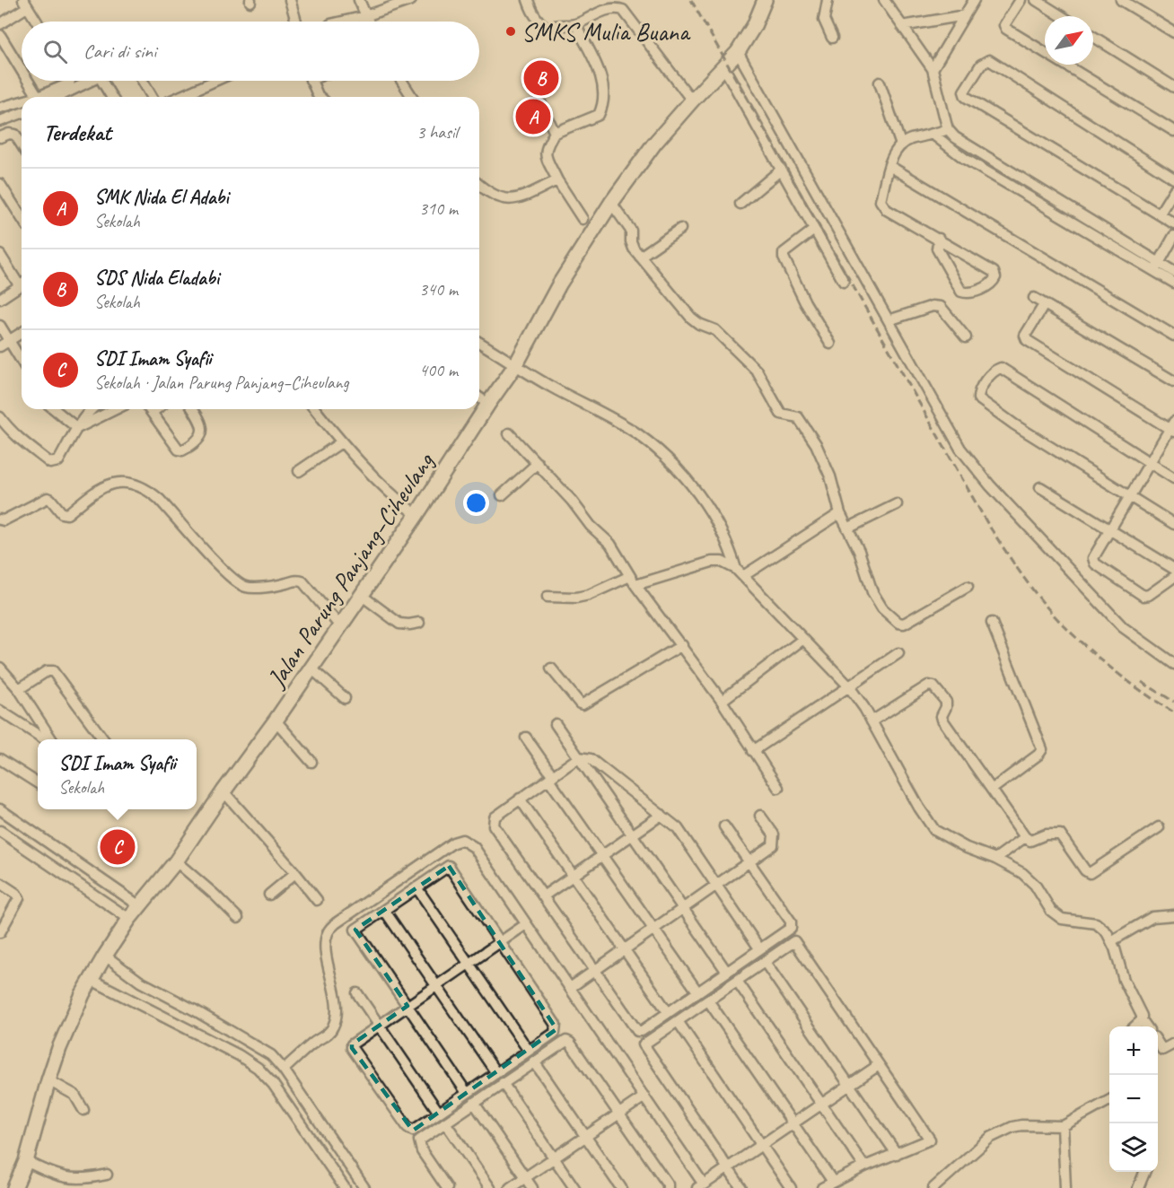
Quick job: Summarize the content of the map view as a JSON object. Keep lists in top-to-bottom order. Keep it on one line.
{"streets":{"street":["Jalan Parung Panjang–Ciheulang"]},"places":["SMKS Mulia Buana"],"north":"top right","page":{"search":"Cari di sini","pins":["B","A","C"],"heading":["Terdekat","3 hasil"],"list":[{"mark":"A","name":"SMK Nida El Adabi","note":"Sekolah","value":"310 m"},{"mark":"B","name":"SDS Nida Eladabi","note":"Sekolah","value":"340 m"},{"mark":"C","name":"SDI Imam Syafii","note":"Sekolah · Jalan Parung Panjang–Ciheulang","value":"400 m"}],"popup":["SDI Imam Syafii","Sekolah"],"map_buttons":["+","−"]}}
